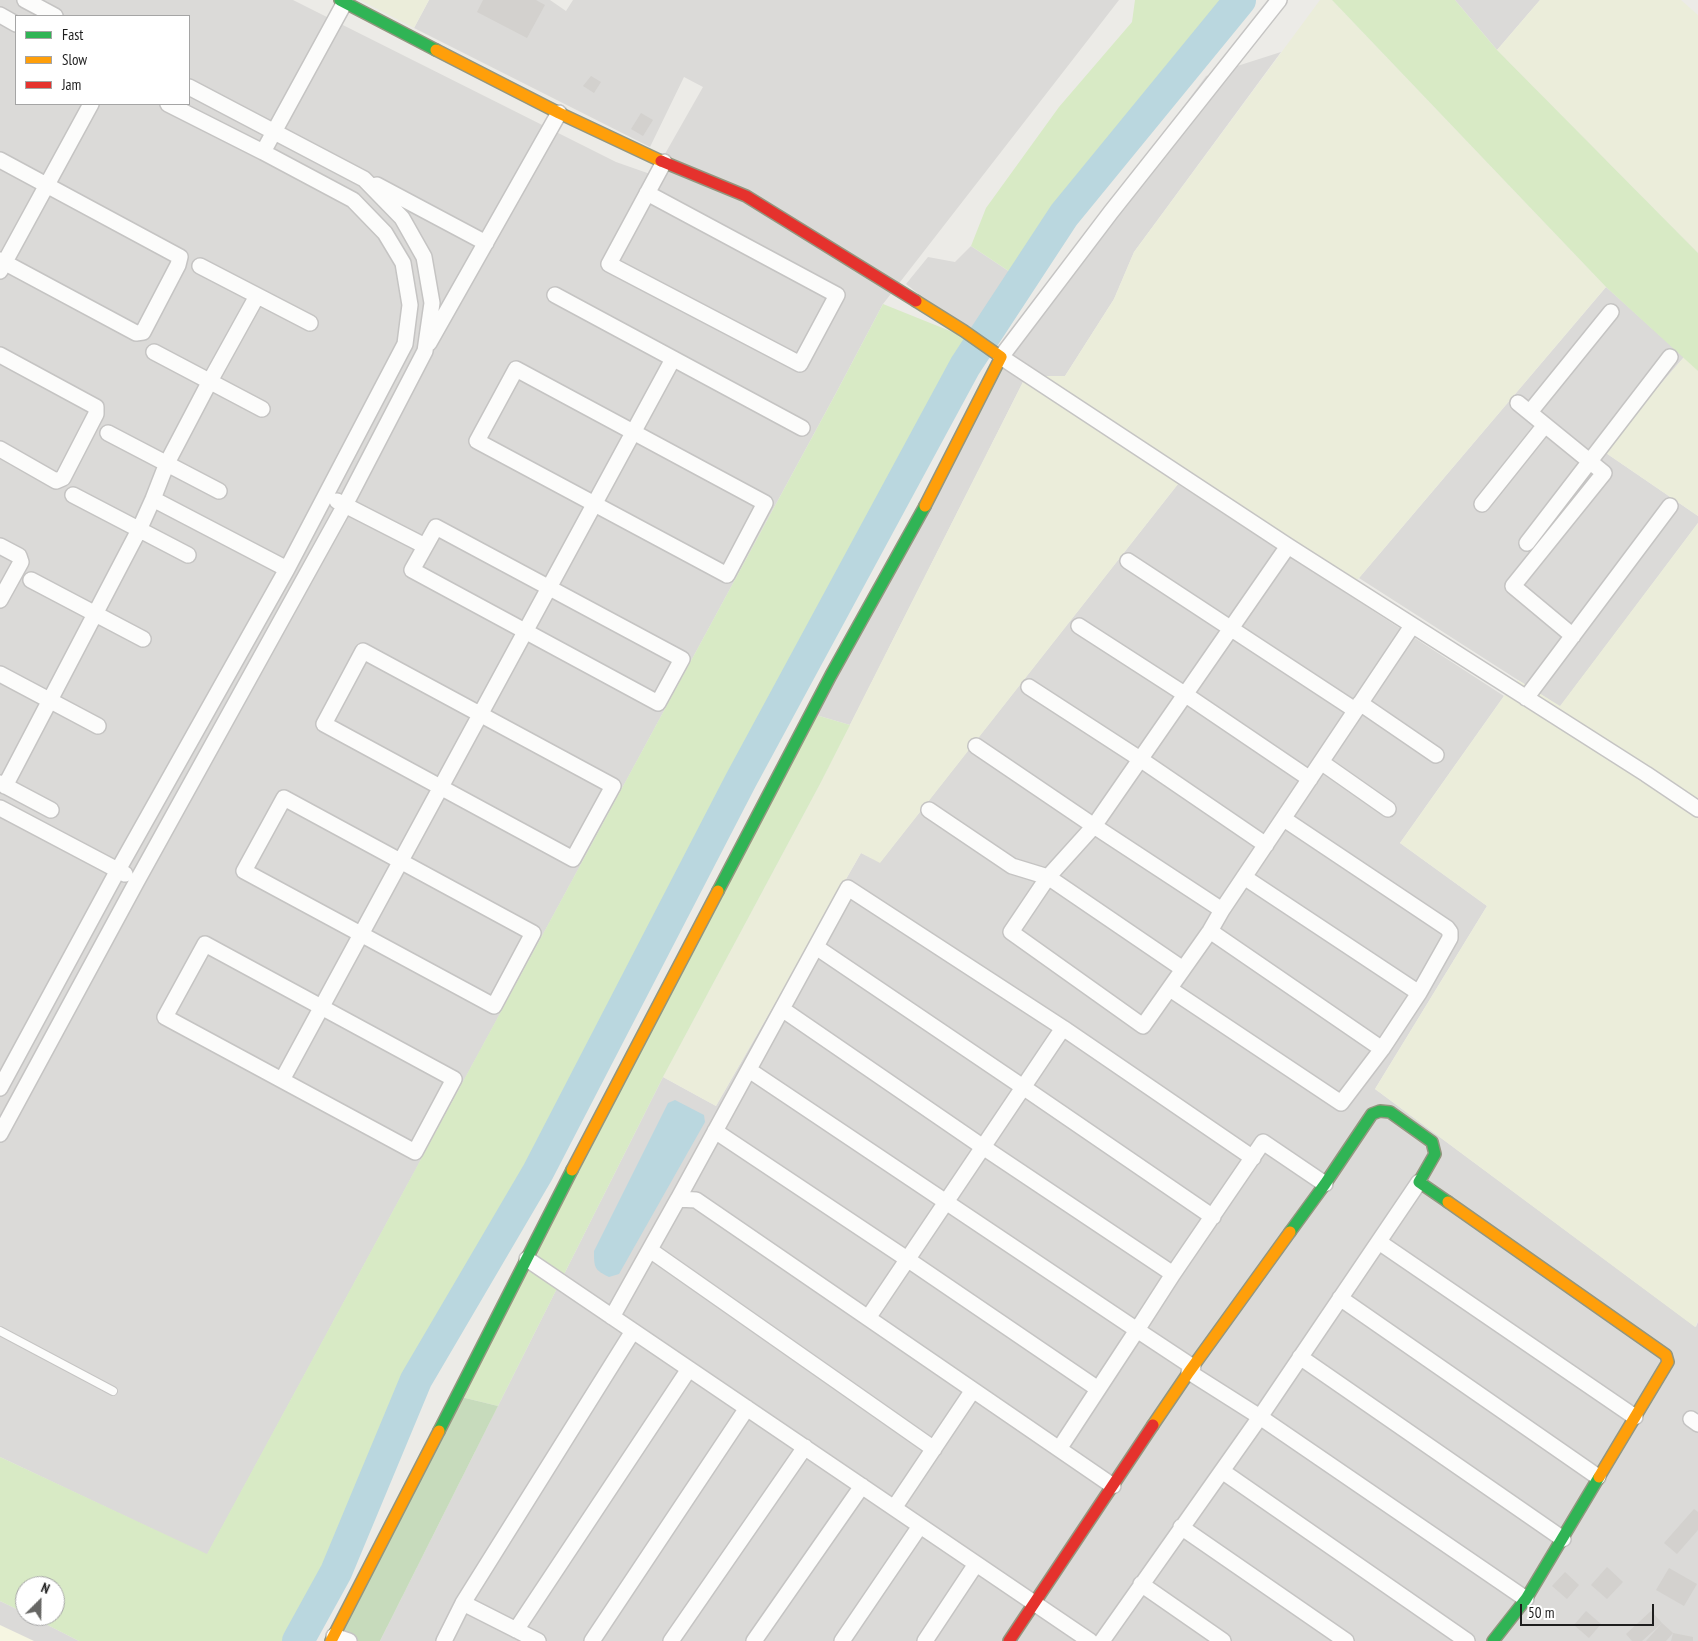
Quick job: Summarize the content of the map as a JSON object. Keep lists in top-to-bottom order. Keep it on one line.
{"legend":["Fast","Slow","Jam"],"scale_bar":"50 m","north":"top right"}
